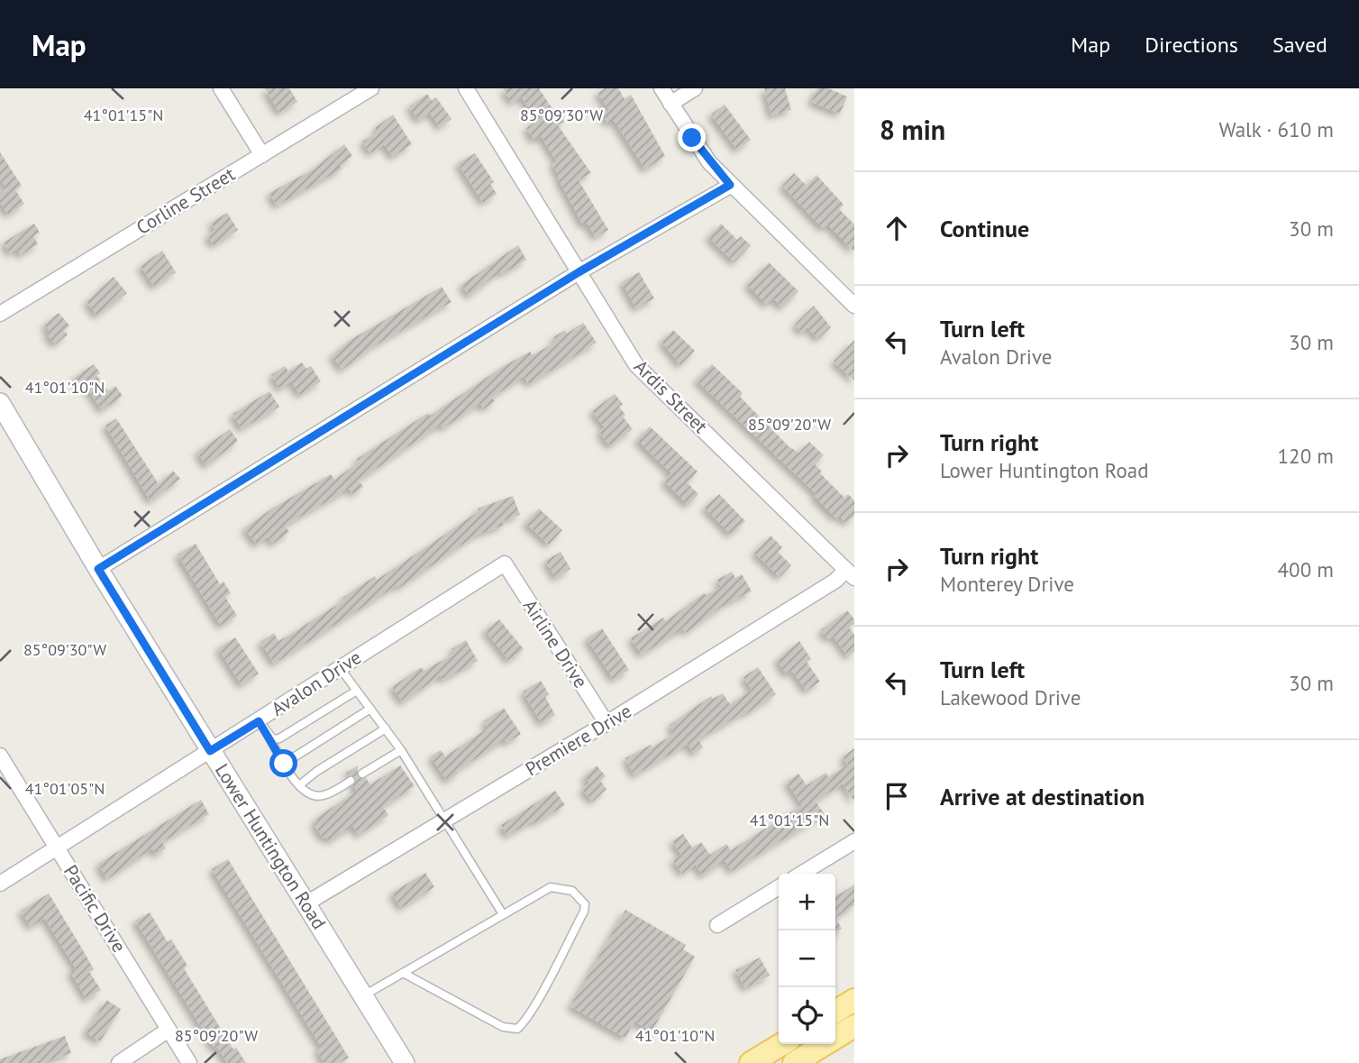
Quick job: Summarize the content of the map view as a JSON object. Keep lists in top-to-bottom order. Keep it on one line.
{"streets":{"main road":["Lower Huntington Road"],"street":["Corline Street","Ardis Street","Airline Drive","Avalon Drive","Premiere Drive","Pacific Drive"]},"crossings":[["Ardis Street","Premiere Drive"],["Airline Drive","Avalon Drive"],["Airline Drive","Premiere Drive"],["Avalon Drive","Lower Huntington Road"],["Avalon Drive","Pacific Drive"],["Premiere Drive","Lower Huntington Road"]],"page":{"header":"Map","nav":["Map","Directions","Saved"],"heading":["8 min","Walk · 610 m"],"list":[["Continue","30 m"],["Turn left","Avalon Drive","30 m"],["Turn right","Lower Huntington Road","120 m"],["Turn right","Monterey Drive","400 m"],["Turn left","Lakewood Drive","30 m"],"Arrive at destination"],"map_buttons":["+","−"]},"coordinates":["41°01'15\"N","85°09'30\"W","41°01'10\"N","85°09'20\"W","41°01'05\"N"]}
